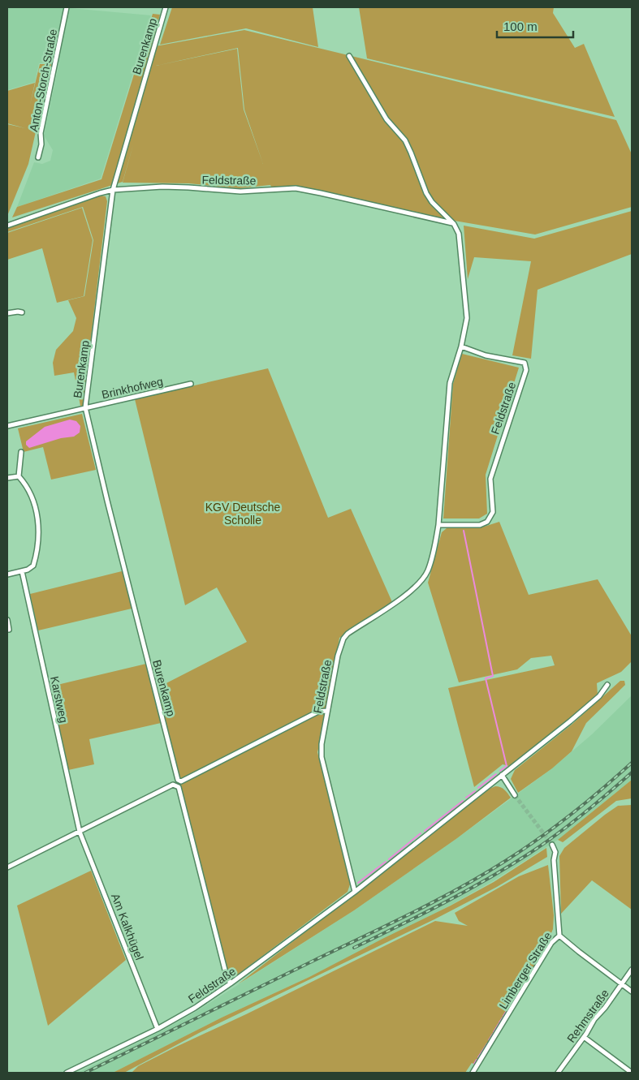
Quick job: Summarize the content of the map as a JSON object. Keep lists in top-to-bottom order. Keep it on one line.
{"streets":{"street":["Burenkamp","Anton-Storch-Straße","Feldstraße","Brinkhofweg","Karstweg","Am Kalkhügel","Limberger Straße","Rehmstraße"]},"crossings":[["Burenkamp","Feldstraße"],["Burenkamp","Brinkhofweg"],["Feldstraße","Am Kalkhügel"],["Karstweg","Am Kalkhügel"]],"parks":["KGV Deutsche Scholle"],"scale_bar":"100 m"}
